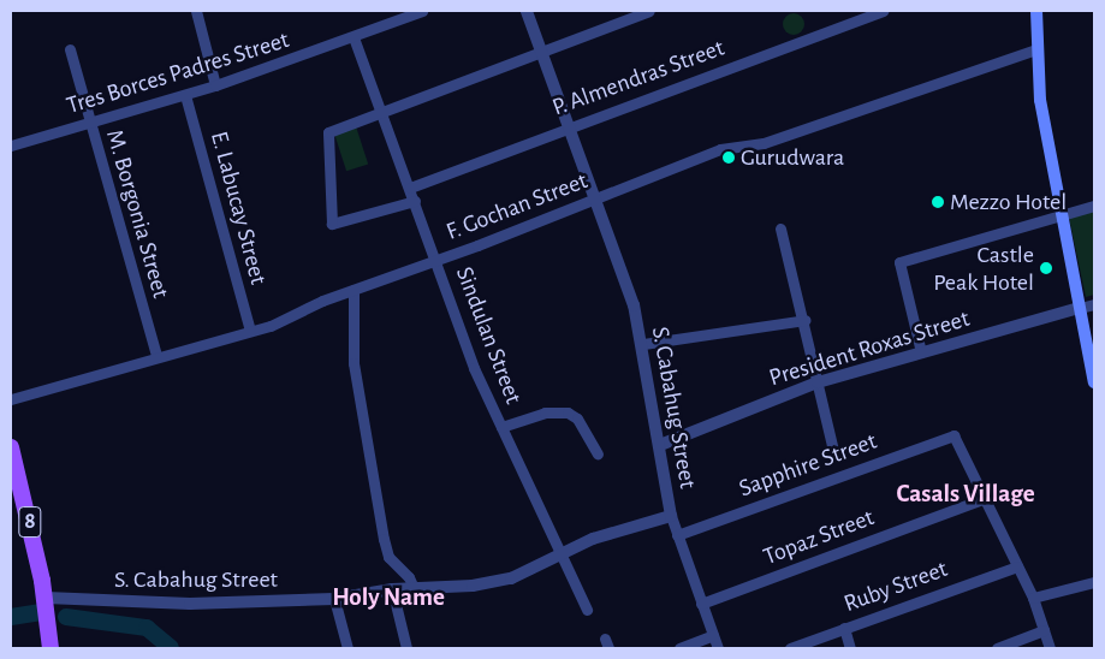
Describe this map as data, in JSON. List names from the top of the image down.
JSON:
{
  "streets": {
    "main road": ["8"],
    "street": [
      "Tres Borces Padres Street",
      "P. Almendras Street",
      "F. Gochan Street",
      "E. Labucay Street",
      "M. Borgonia Street",
      "Sindulan Street",
      "President Roxas Street",
      "S. Cabahug Street",
      "Sapphire Street",
      "Topaz Street",
      "Ruby Street"
    ]
  },
  "crossings": [
    ["Tres Borces Padres Street", "E. Labucay Street"],
    ["Tres Borces Padres Street", "M. Borgonia Street"],
    ["Tres Borces Padres Street", "Sindulan Street"],
    ["P. Almendras Street", "Sindulan Street"],
    ["P. Almendras Street", "S. Cabahug Street"],
    ["F. Gochan Street", "E. Labucay Street"],
    ["F. Gochan Street", "M. Borgonia Street"],
    ["F. Gochan Street", "Sindulan Street"],
    ["F. Gochan Street", "S. Cabahug Street"],
    ["Sindulan Street", "S. Cabahug Street"],
    ["President Roxas Street", "S. Cabahug Street"],
    ["S. Cabahug Street", "8"],
    ["Sapphire Street", "Topaz Street"]
  ],
  "districts": ["Casals Village", "Holy Name"],
  "places": ["Gurudwara", "Mezzo Hotel", "Castle Peak Hotel"]
}
